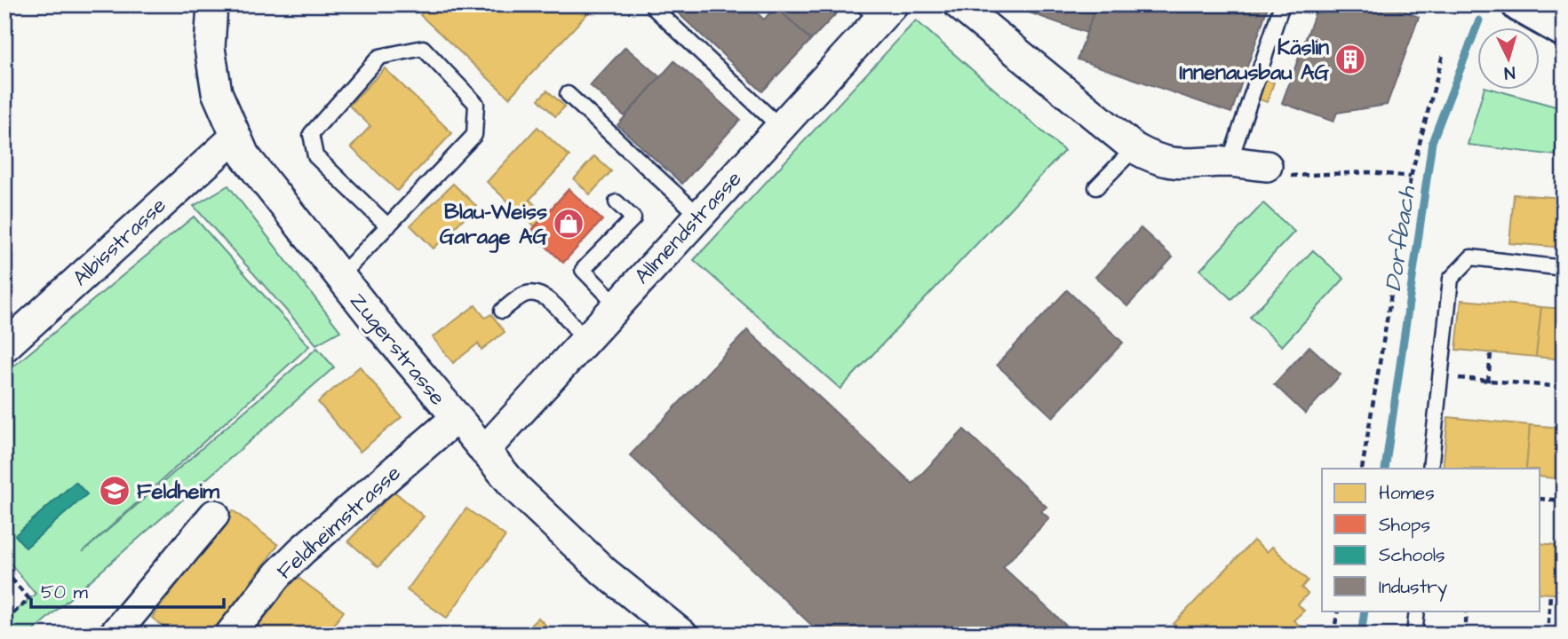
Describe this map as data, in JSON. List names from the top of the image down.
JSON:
{
  "streets": {
    "street": [
      "Allmendstrasse",
      "Albisstrasse",
      "Zugerstrasse",
      "Feldheimstrasse"
    ]
  },
  "crossings": [
    ["Allmendstrasse", "Zugerstrasse"],
    ["Albisstrasse", "Zugerstrasse"],
    ["Zugerstrasse", "Feldheimstrasse"]
  ],
  "water": ["Dorfbach"],
  "places": {
    "building": ["Käslin Innenausbau AG"],
    "shop": ["Blau-Weiss Garage AG"],
    "school or university": ["Feldheim"]
  },
  "legend": [
    "Homes",
    "Shops",
    "Schools",
    "Industry"
  ],
  "scale_bar": "50 m",
  "north": "bottom"
}
